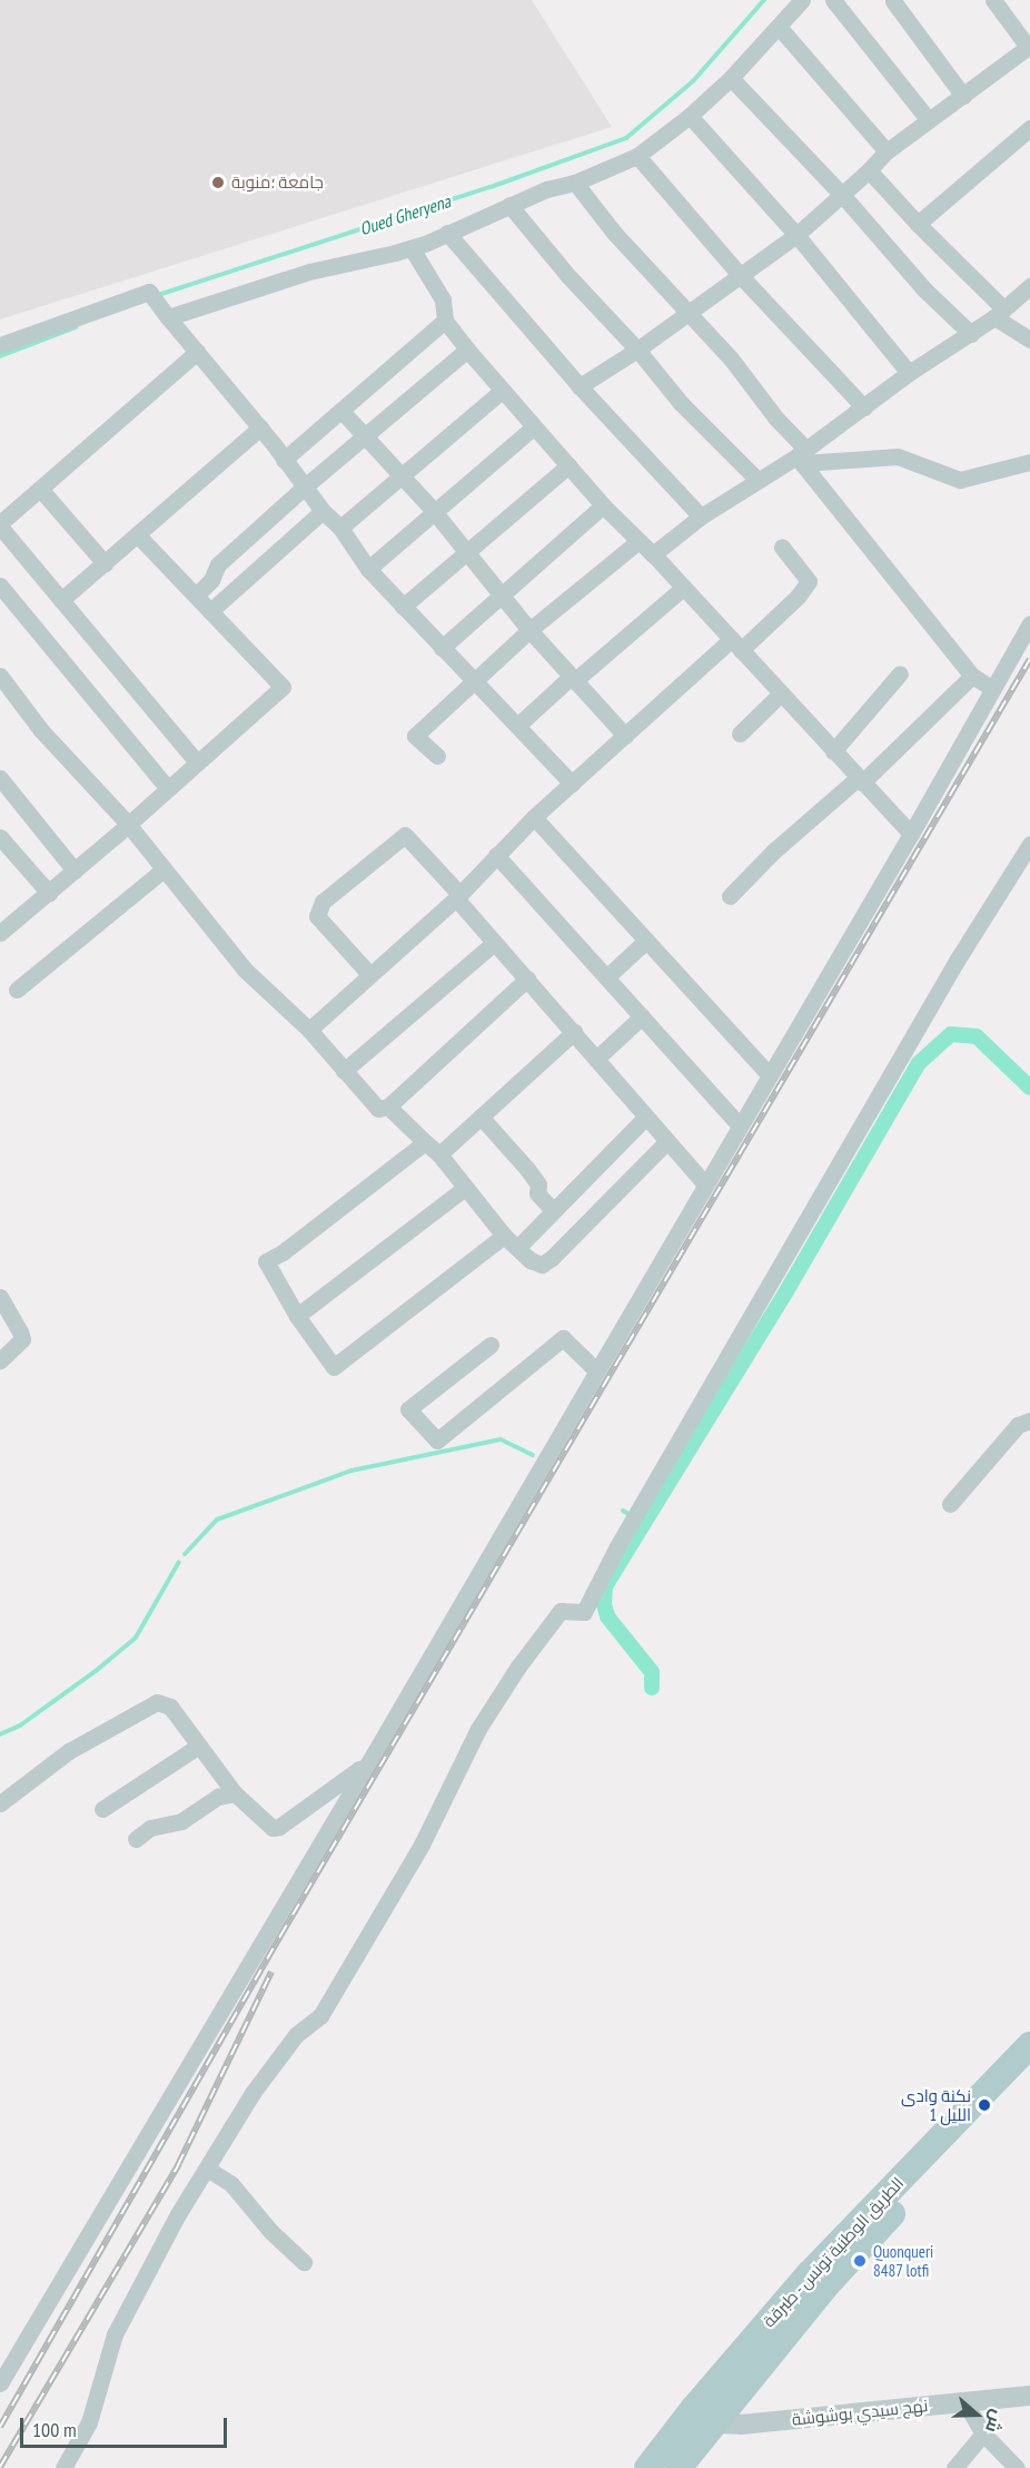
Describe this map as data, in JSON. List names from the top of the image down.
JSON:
{
  "streets": {
    "main road": ["الطريق الوطنية تونس - طبرقة"],
    "street": ["نهج سيدي بوشوشة"]
  },
  "crossings": [
    ["الطريق الوطنية تونس - طبرقة", "نهج سيدي بوشوشة"]
  ],
  "water": ["Oued Gheryena"],
  "places": ["جامعة ؛منوبة", "نكنة وادى الليل 1", "Quonqueri 8487 lotfi"],
  "scale_bar": "100 m",
  "north": "right"
}
